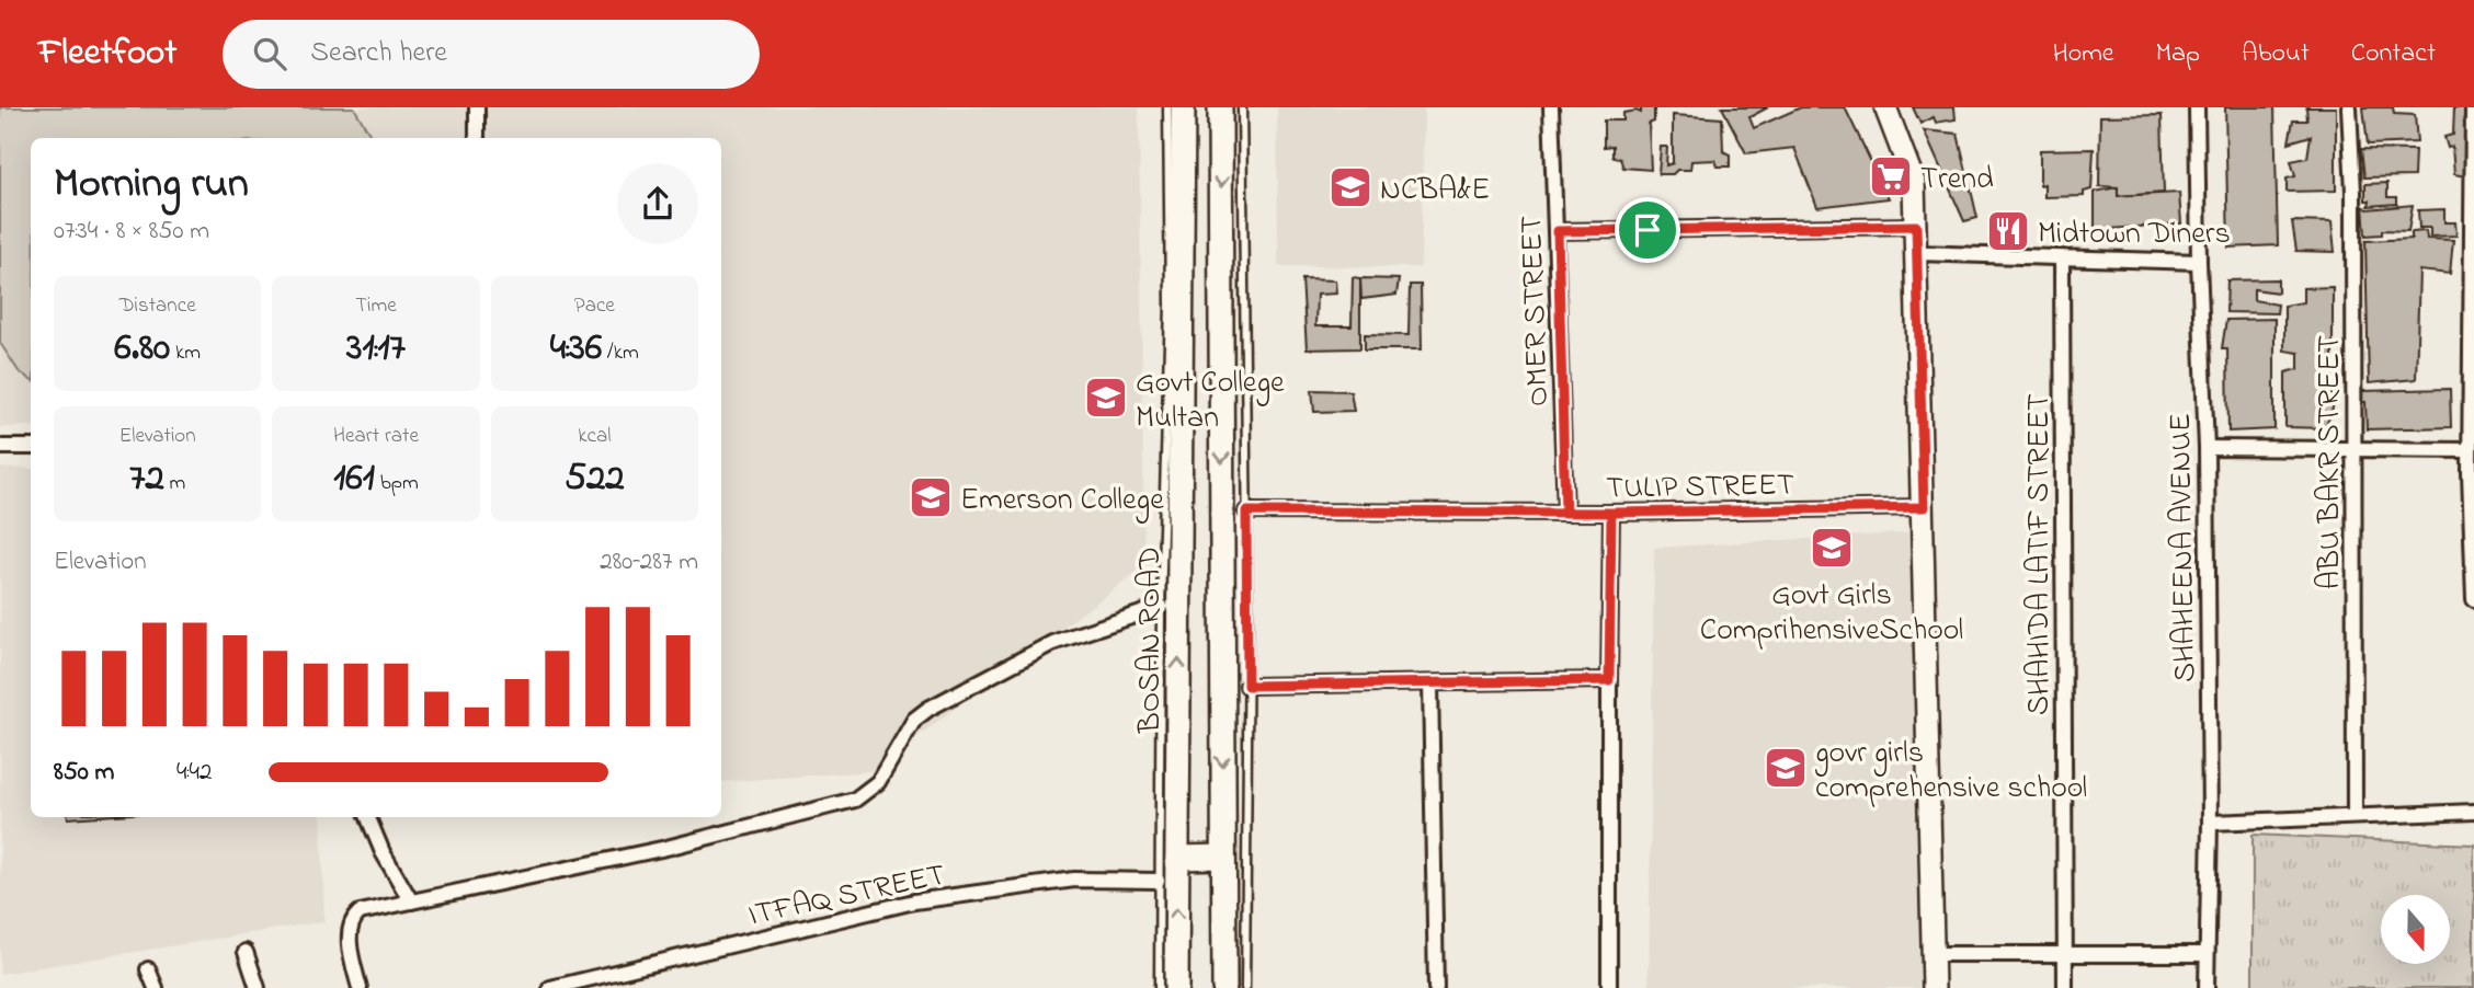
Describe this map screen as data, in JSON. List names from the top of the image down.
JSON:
{
  "streets": {
    "main road": ["BOSAN ROAD"],
    "street": [
      "OMER STREET",
      "ABU BAKR STREET",
      "TULIP STREET",
      "SHAHEENA AVENUE",
      "SHAHIDA LATIF STREET",
      "ITFAQ STREET"
    ]
  },
  "crossings": [
    ["OMER STREET", "TULIP STREET"]
  ],
  "places": {
    "supermarket": ["Trend"],
    "school or university": [
      "NCBA&E",
      "Govt College Multan",
      "Emerson College",
      "Govt Girls ComprihensiveSchool",
      "govr girls comprehensive school"
    ],
    "restaurant": ["Midtown Diners"]
  },
  "north": "bottom",
  "page": {
    "header": "Fleetfoot",
    "search": "Search here",
    "nav": [
      "Home",
      "Map",
      "About",
      "Contact"
    ],
    "heading": ["Morning run", "07:34 · 8 × 850 m"],
    "stats": [
      ["Distance", "6.80 km"],
      ["Time", "31:17"],
      ["Pace", "4:36 /km"],
      ["Elevation", "72 m"],
      ["Heart rate", "161 bpm"],
      ["kcal", "522"]
    ],
    "chart": ["Elevation", "280–287 m"],
    "list": [
      {
        "name": "850 m",
        "note": "4:42"
      }
    ]
  }
}
